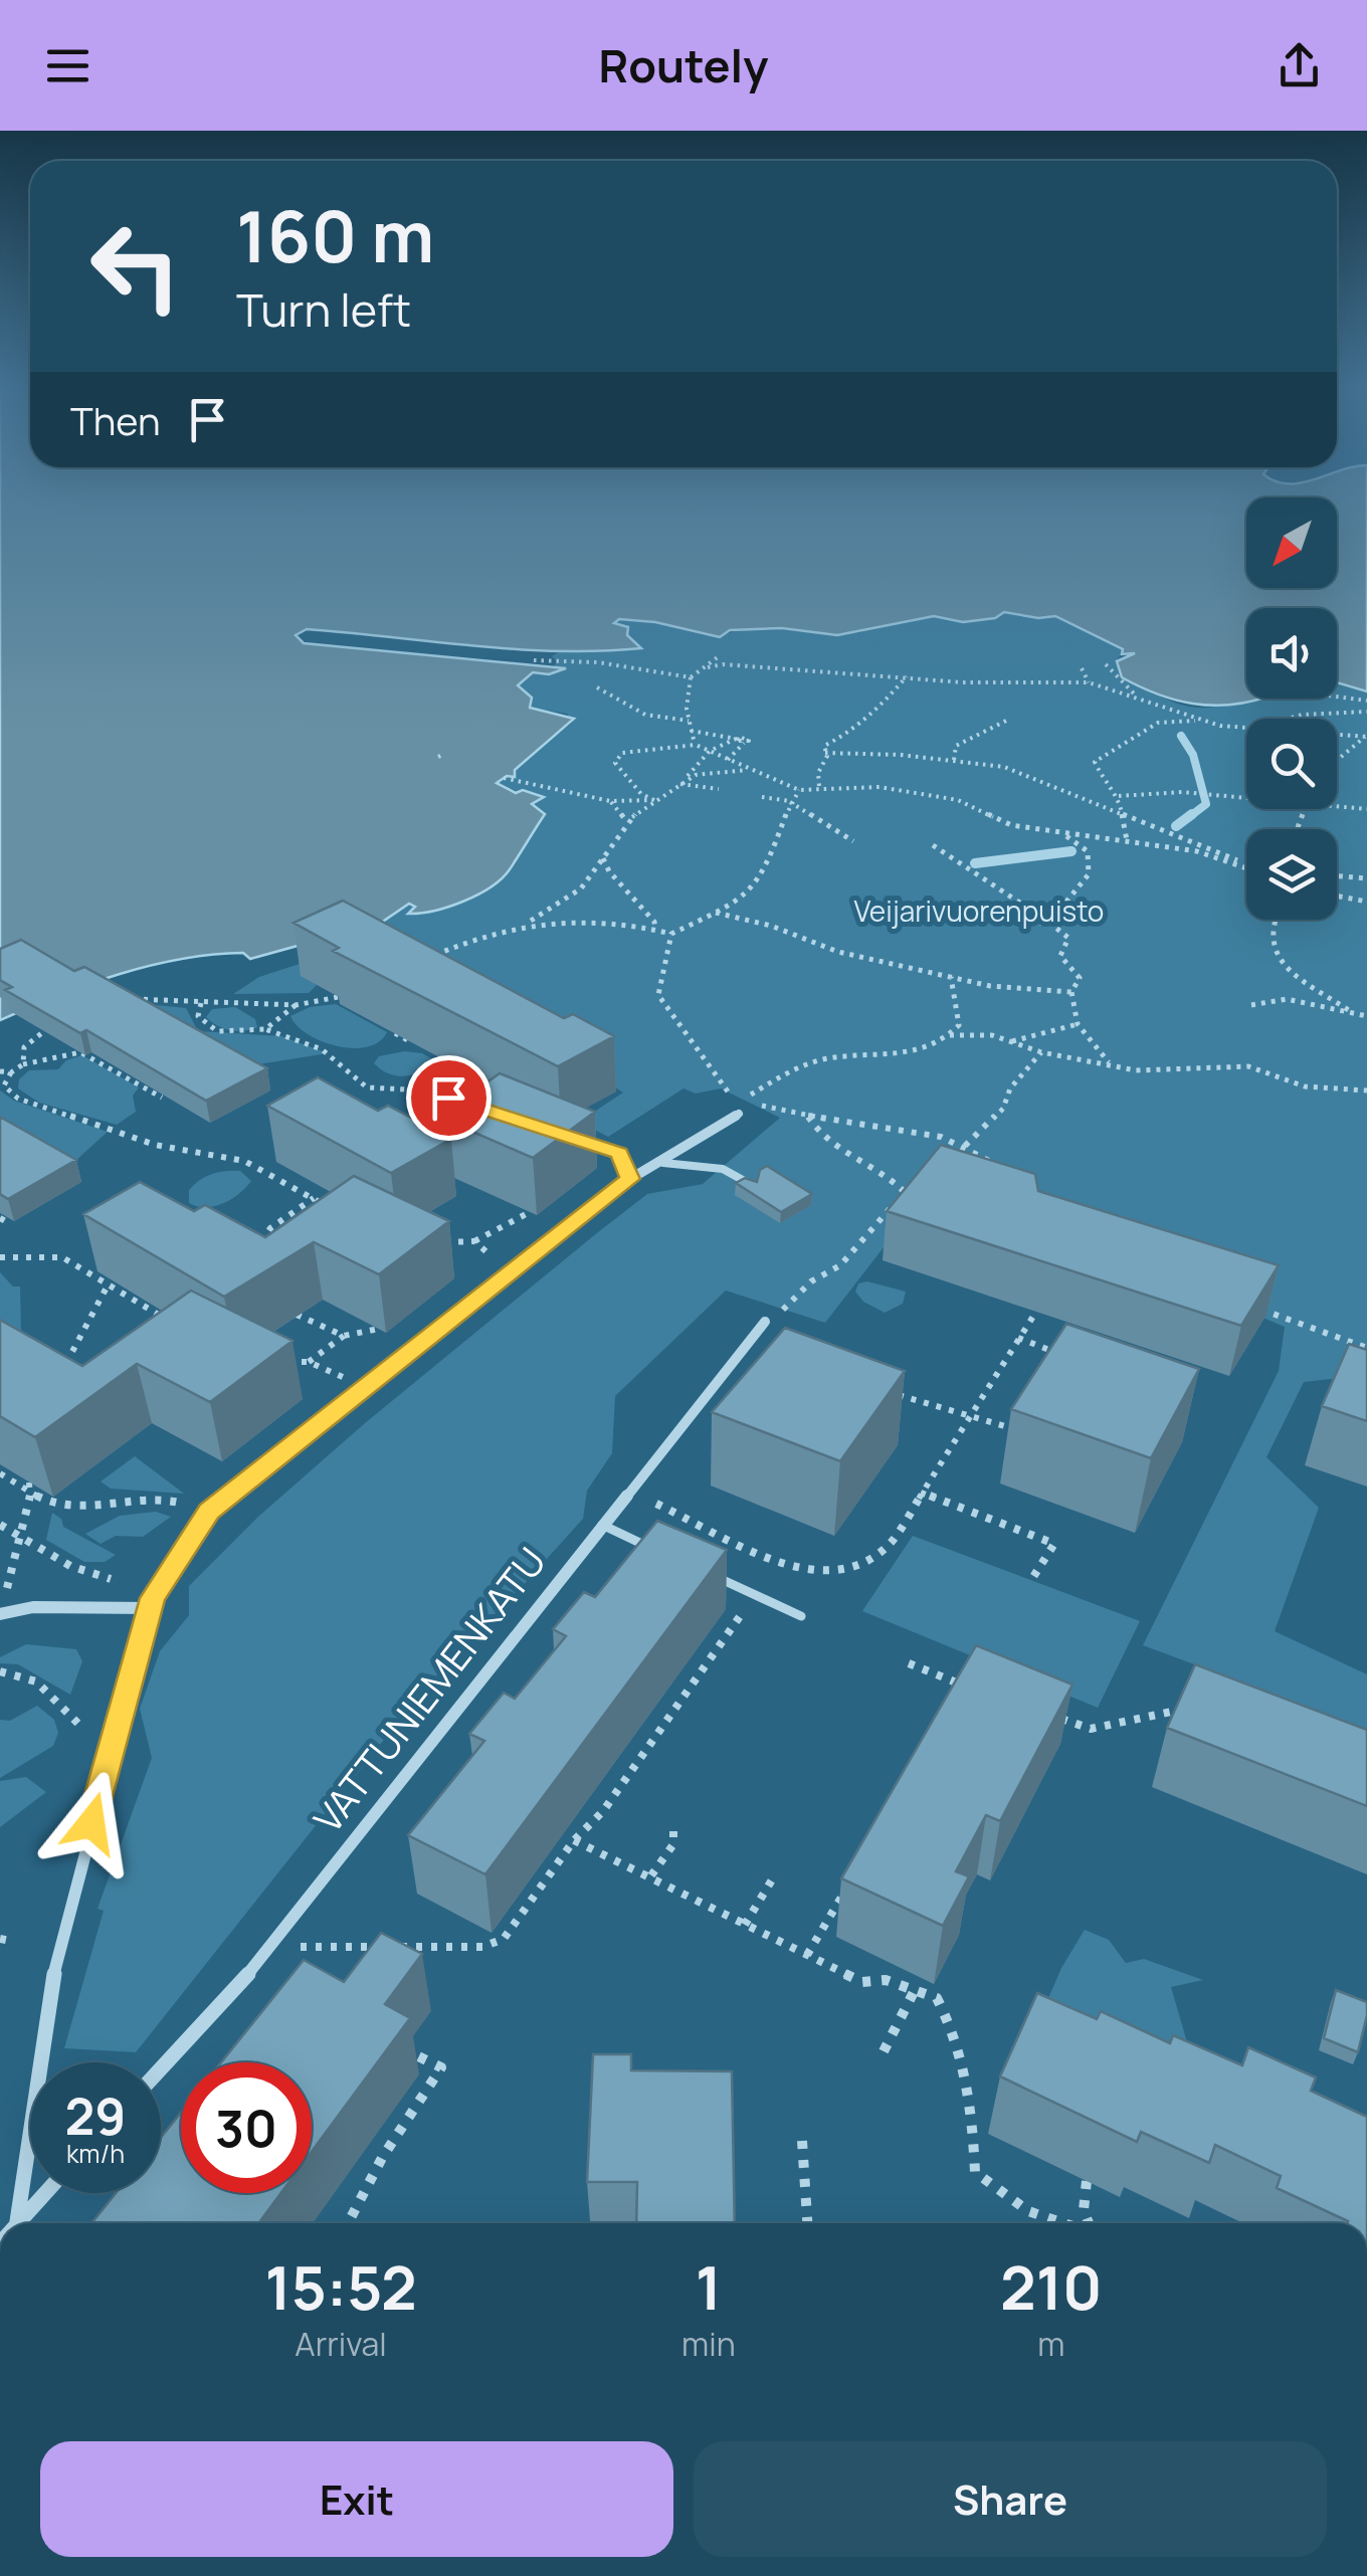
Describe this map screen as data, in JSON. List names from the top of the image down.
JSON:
{
  "streets": {
    "street": ["VATTUNIEMENKATU"]
  },
  "parks": ["Veijarivuorenpuisto"],
  "north": "bottom left",
  "page": {
    "header": "Routely",
    "turn": ["160 m", "Turn left"],
    "then": "Then",
    "speed": "29 km/h",
    "limit": "30",
    "eta": [
      "15:52",
      "Arrival",
      "1",
      "min",
      "210",
      "m"
    ],
    "buttons": ["Exit", "Share"]
  }
}
